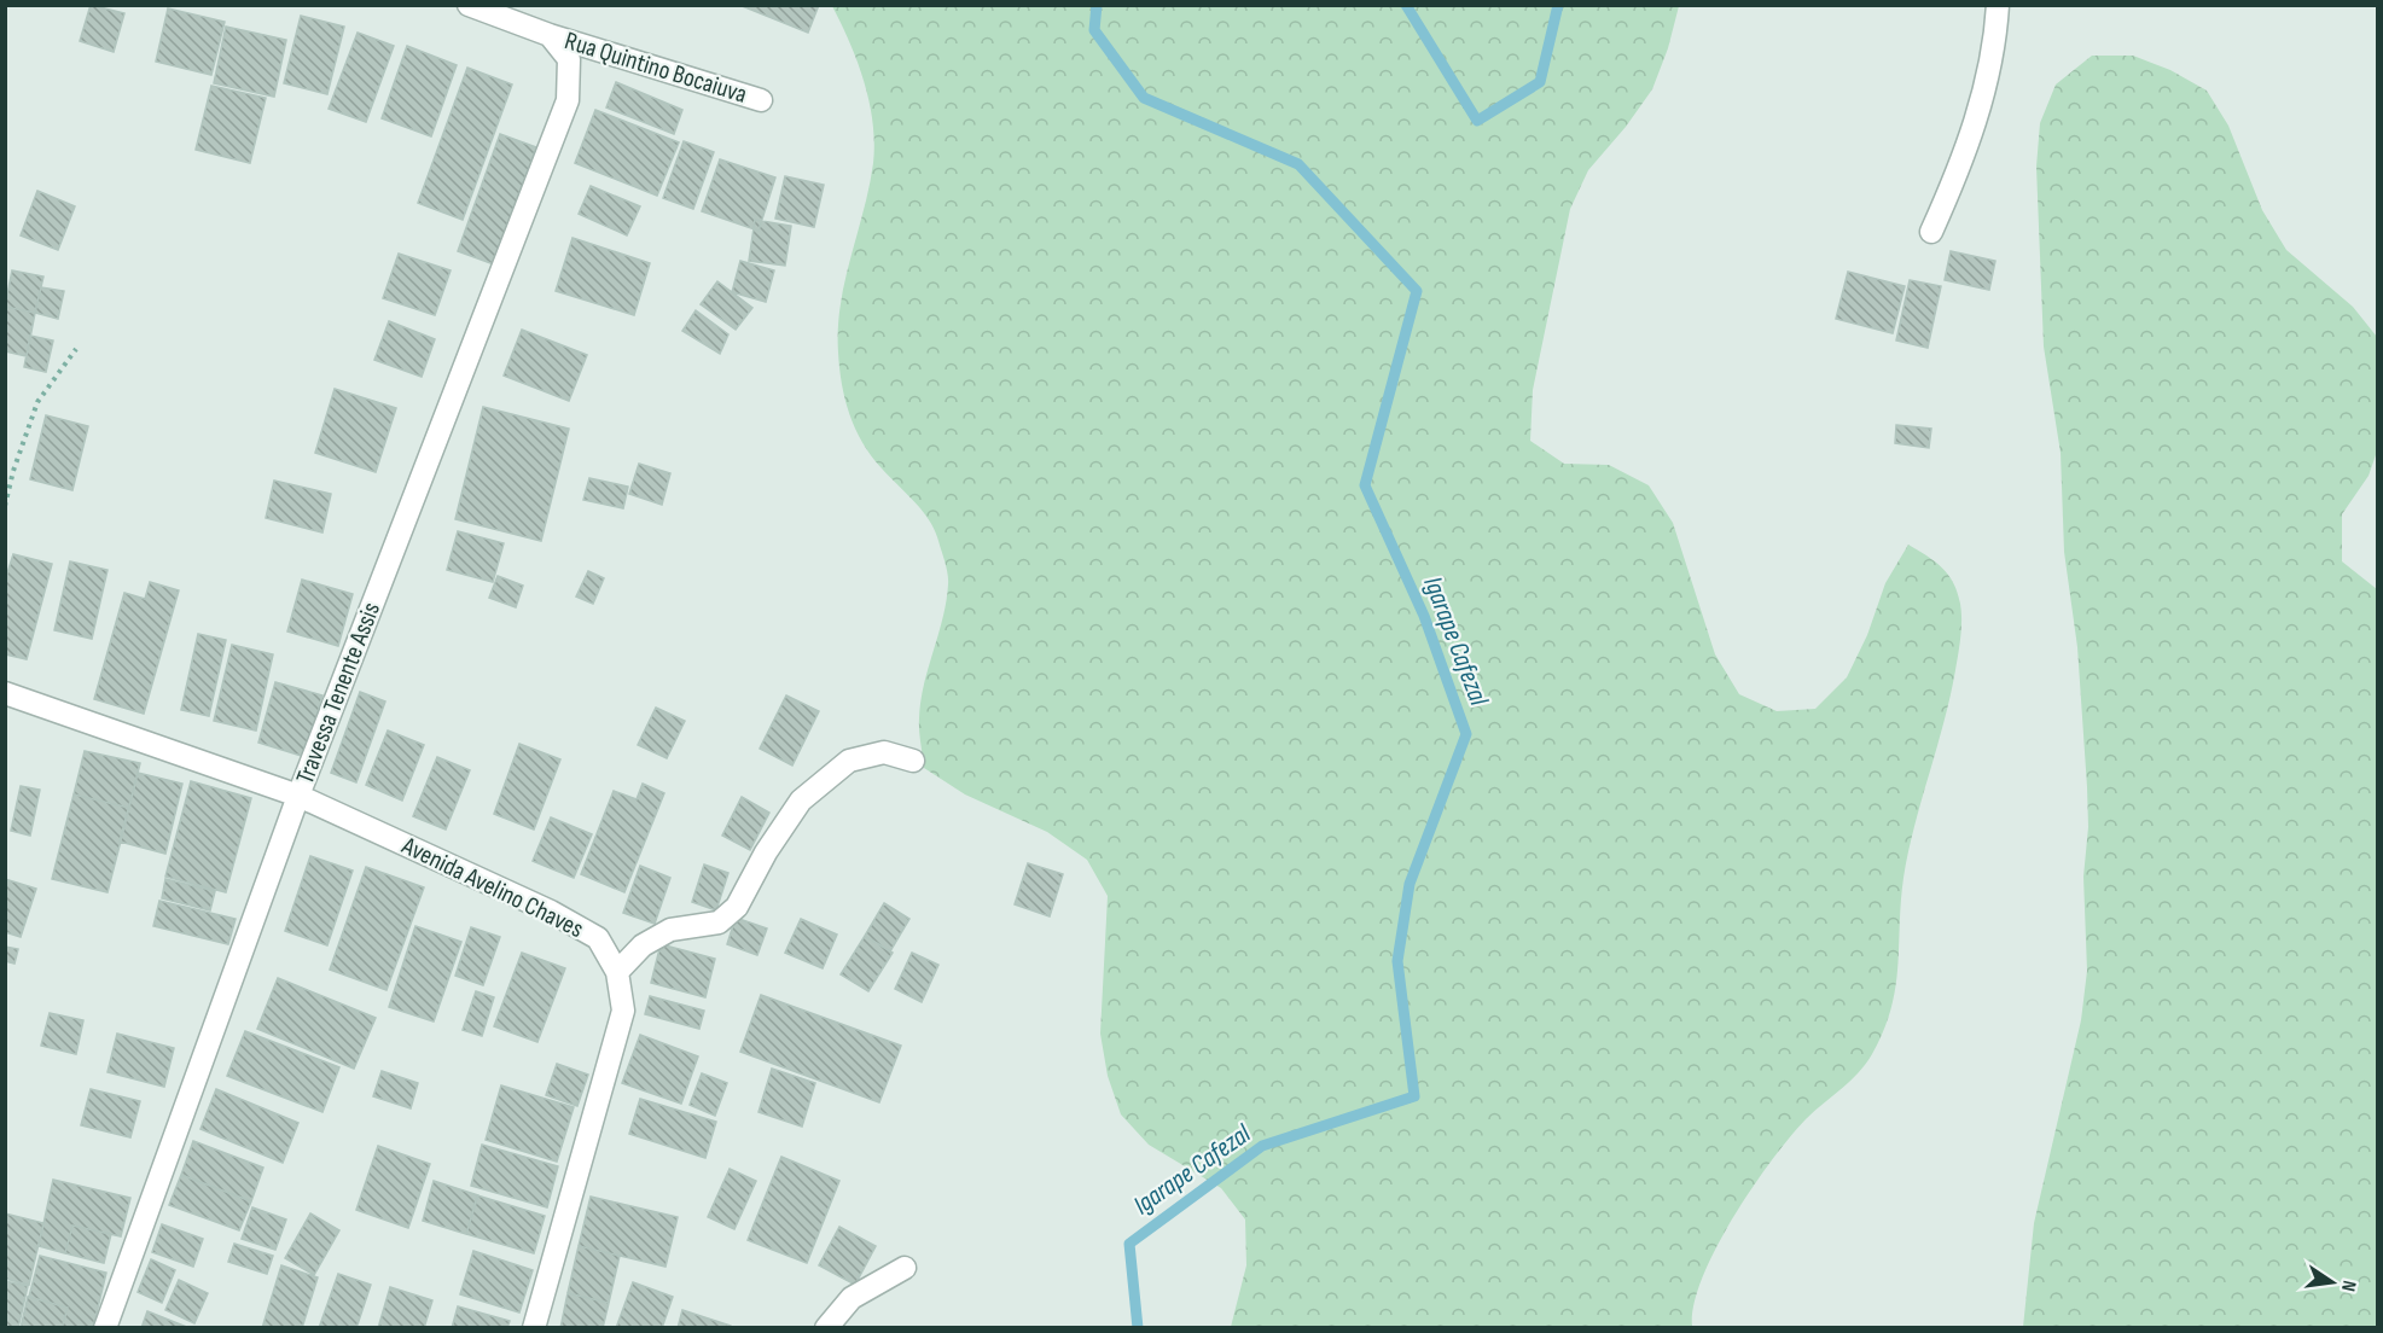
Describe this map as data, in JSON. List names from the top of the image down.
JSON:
{
  "streets": {
    "street": ["Rua Quintino Bocaiuva", "Travessa Tenente Assis", "Avenida Avelino Chaves"]
  },
  "crossings": [
    ["Rua Quintino Bocaiuva", "Travessa Tenente Assis"],
    ["Travessa Tenente Assis", "Avenida Avelino Chaves"]
  ],
  "water": ["Igarape Cafezal"],
  "north": "right"
}
